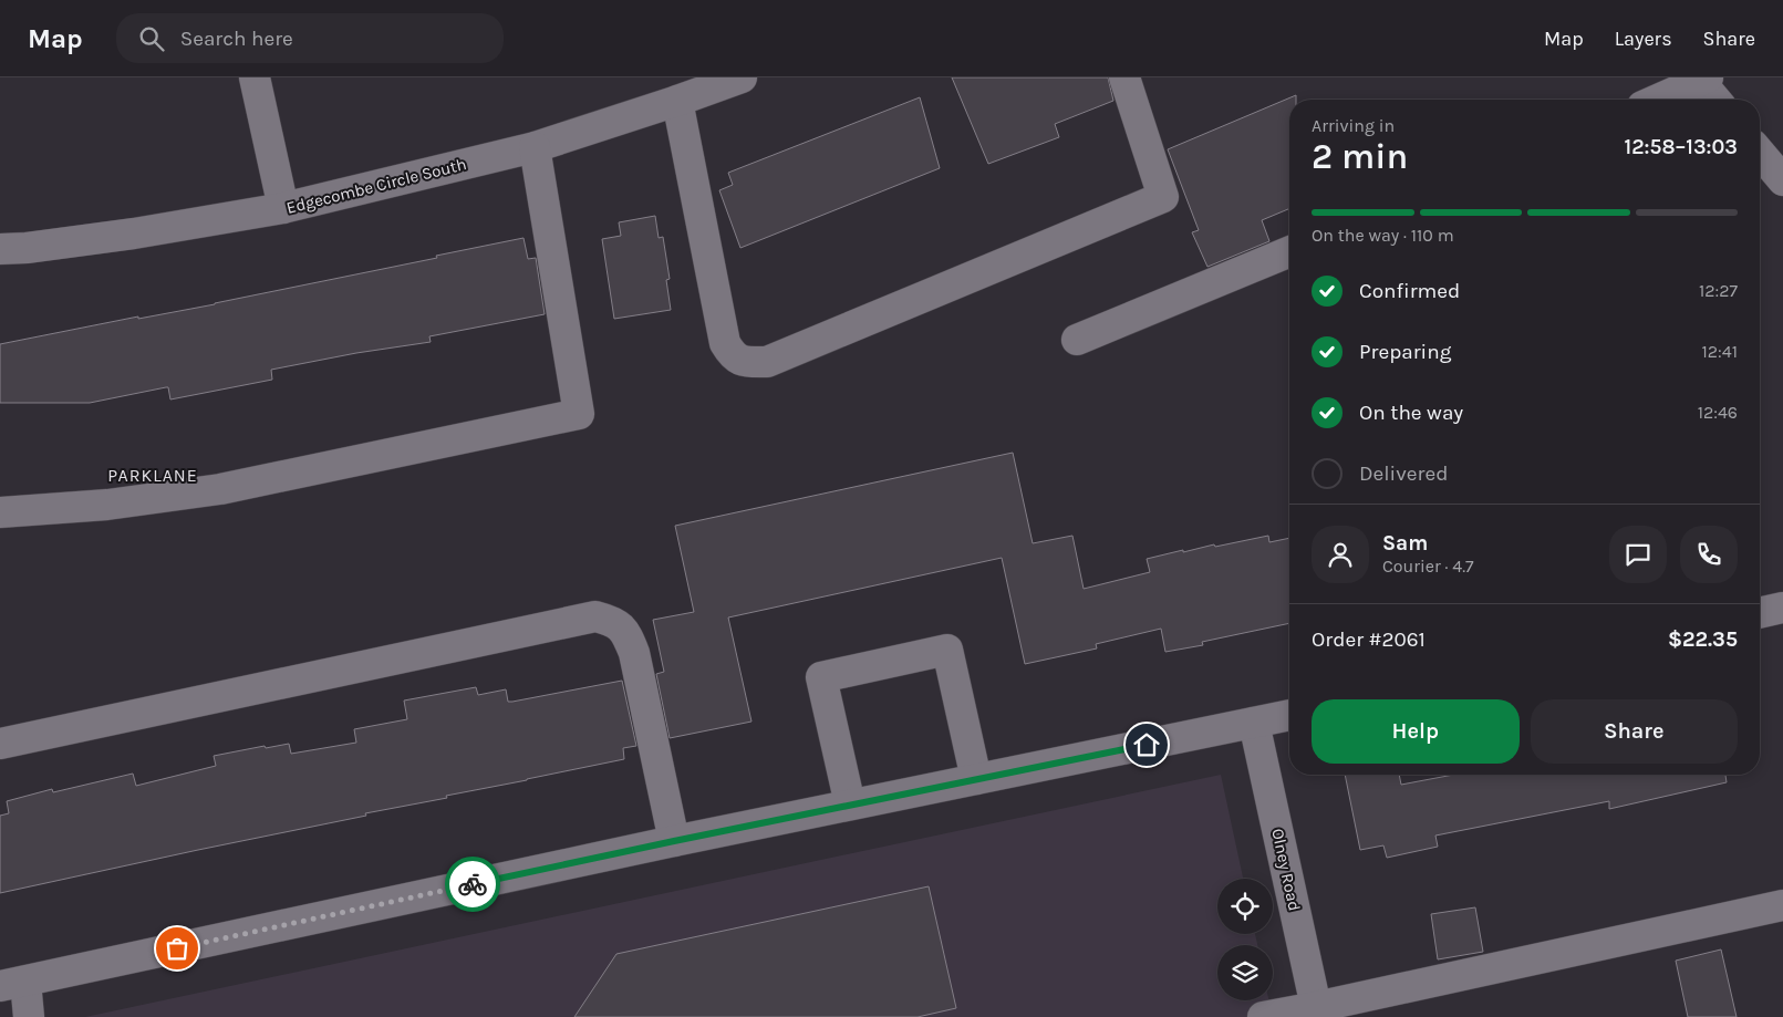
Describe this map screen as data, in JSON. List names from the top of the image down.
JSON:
{
  "streets": {
    "street": ["Edgecombe Circle South", "Olney Road"]
  },
  "districts": ["PARKLANE"],
  "page": {
    "header": "Map",
    "search": "Search here",
    "nav": ["Map", "Layers", "Share"],
    "heading": ["2 min", "Arriving in", "12:58–13:03"],
    "panel": [
      "Sam",
      "Courier · 4.7",
      "Order #2061",
      "$22.35"
    ],
    "bar": "On the way · 110 m",
    "list": [
      ["Confirmed", "12:27"],
      ["Preparing", "12:41"],
      ["On the way", "12:46"],
      "Delivered"
    ],
    "buttons": ["Help", "Share"]
  }
}
